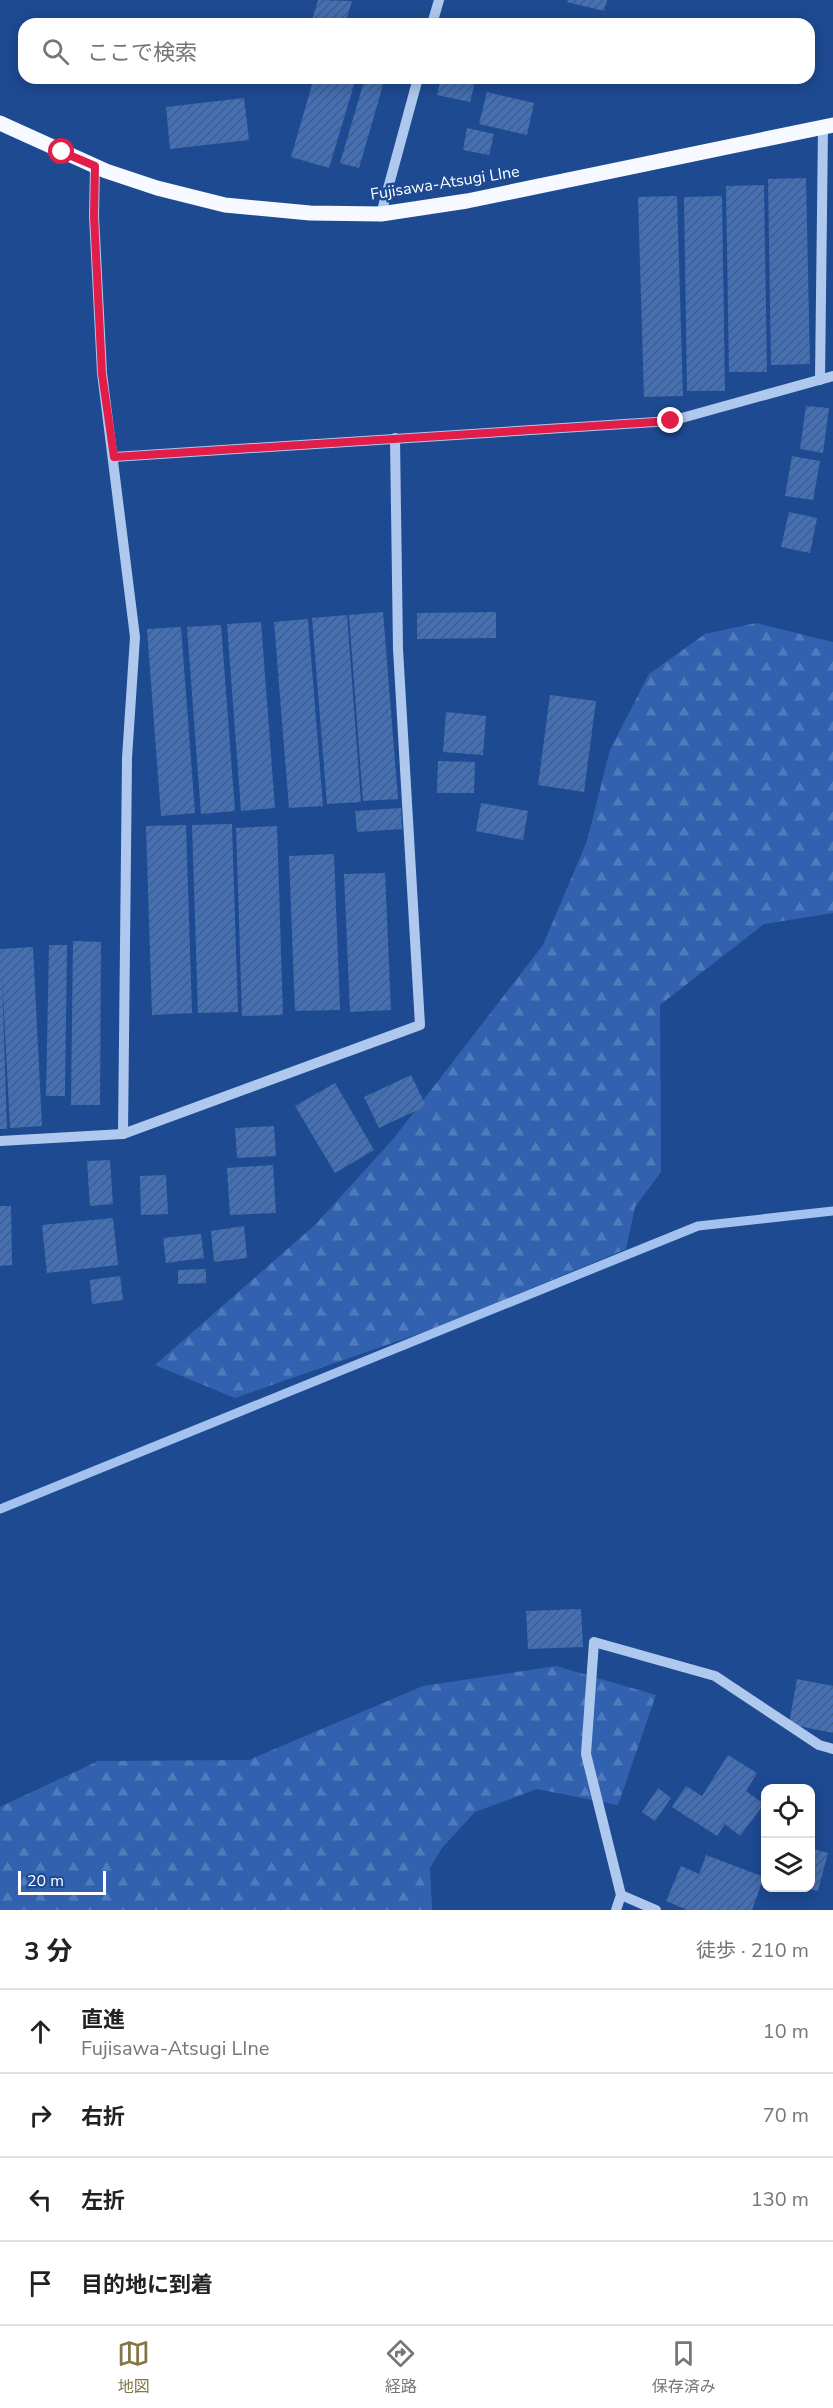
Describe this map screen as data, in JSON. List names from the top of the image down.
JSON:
{
  "streets": {
    "main road": ["Fujisawa-Atsugi LIne"]
  },
  "scale_bar": "20 m",
  "page": {
    "search": "ここで検索",
    "scale": "20 m",
    "heading": ["3 分", "徒歩 · 210 m"],
    "list": [
      ["直進", "Fujisawa-Atsugi LIne", "10 m"],
      ["右折", "70 m"],
      ["左折", "130 m"],
      "目的地に到着"
    ],
    "nav": ["地図", "経路", "保存済み"]
  }
}
